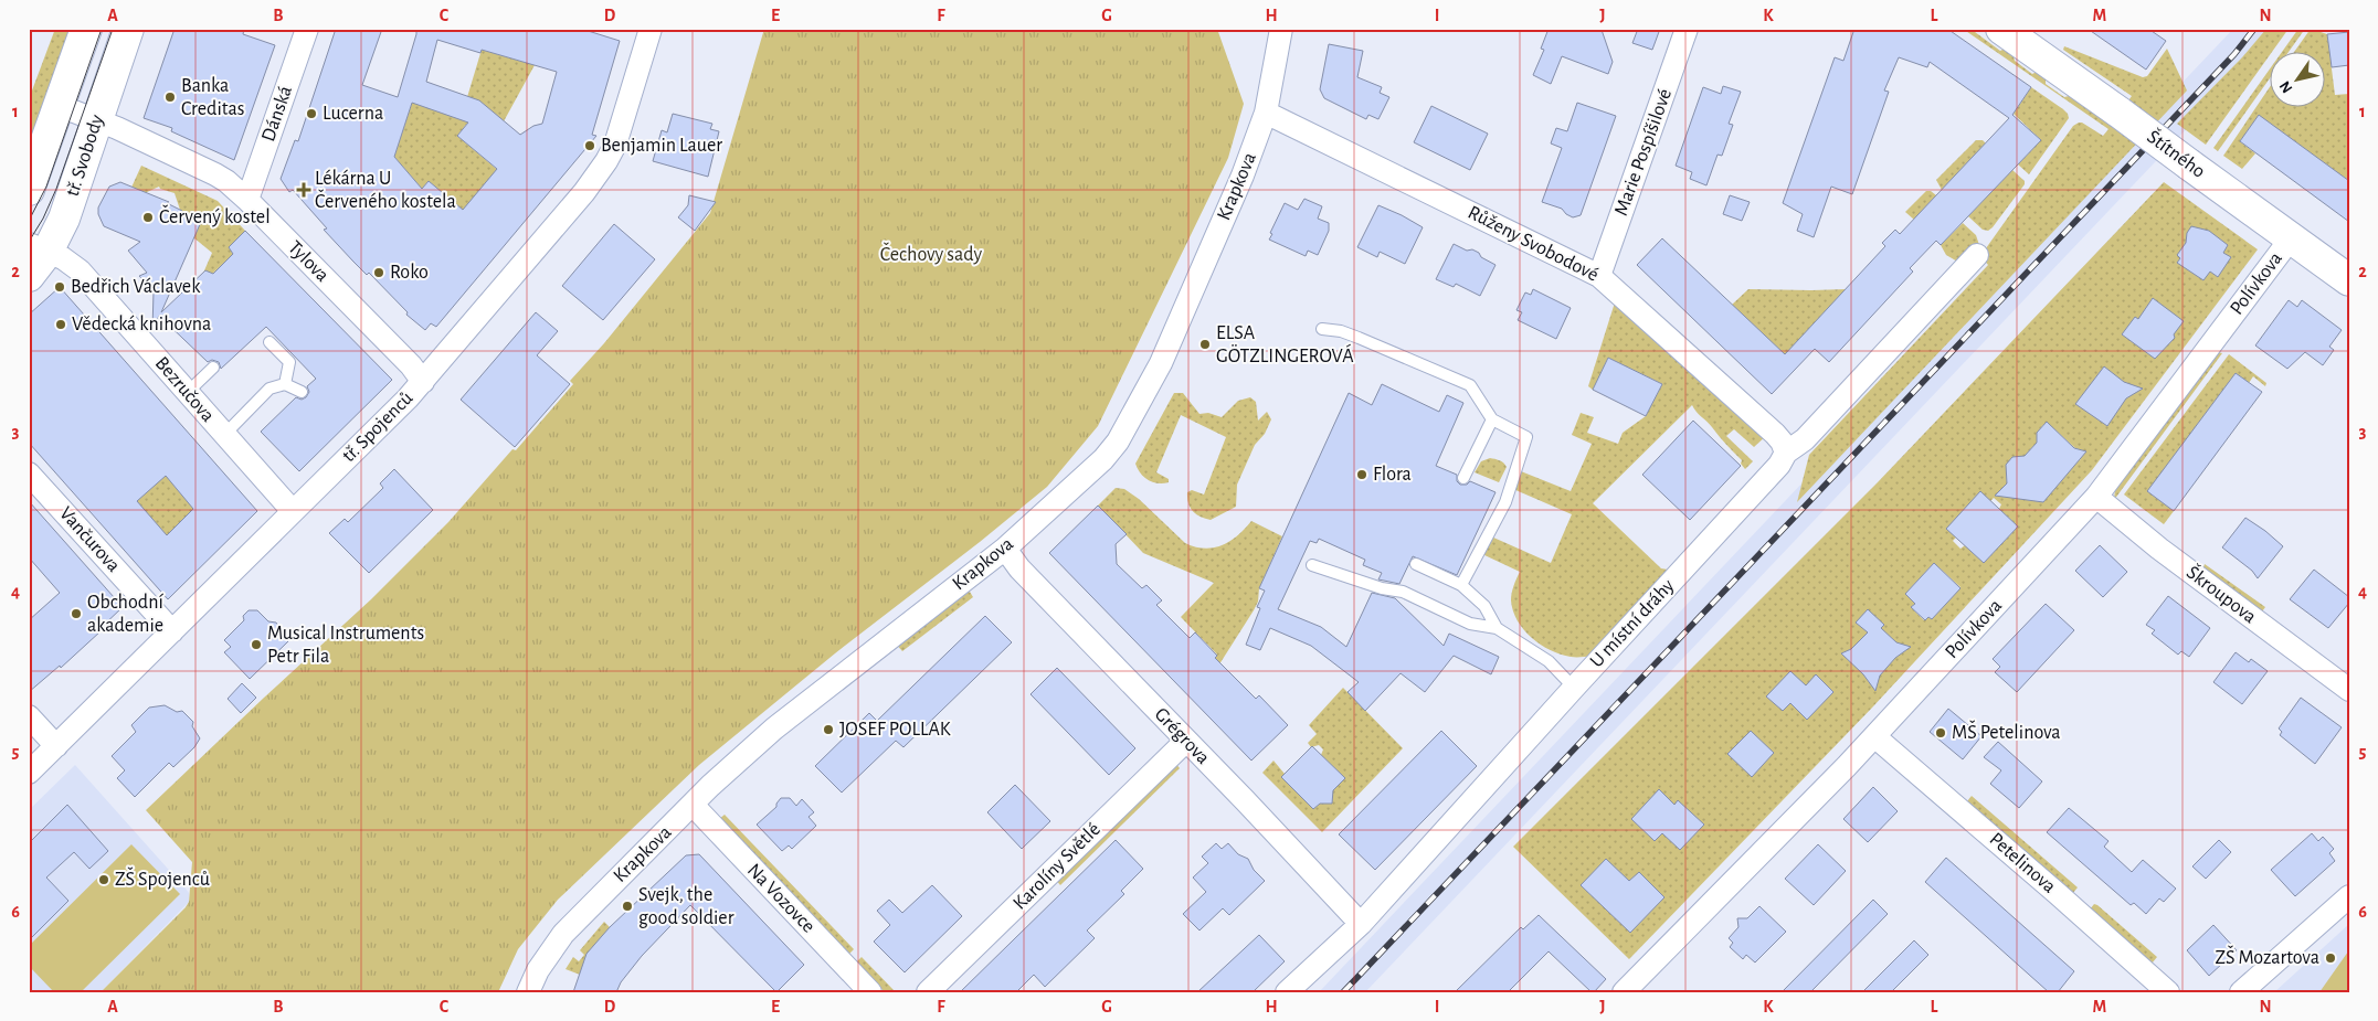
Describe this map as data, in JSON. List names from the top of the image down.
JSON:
{
  "streets": {
    "street": [
      "Dánská",
      "Marie Pospíšilové",
      "Štítného",
      "tř. Svobody",
      "Krapkova",
      "Růženy Svobodové",
      "Tylova",
      "Polívkova",
      "Bezručova",
      "tř. Spojenců",
      "Vančurova",
      "Škroupova",
      "U místní dráhy",
      "Grégrova",
      "Petelinova",
      "Karolíny Světlé",
      "Na Vozovce"
    ]
  },
  "crossings": [
    ["Dánská", "Tylova"],
    ["Marie Pospíšilové", "Růženy Svobodové"],
    ["Štítného", "Polívkova"],
    ["tř. Svobody", "Tylova"],
    ["tř. Svobody", "Bezručova"],
    ["Krapkova", "Růženy Svobodové"],
    ["Krapkova", "Grégrova"],
    ["Krapkova", "Na Vozovce"],
    ["Růženy Svobodové", "U místní dráhy"],
    ["Tylova", "tř. Spojenců"],
    ["Polívkova", "Škroupova"],
    ["Polívkova", "Petelinova"],
    ["Bezručova", "tř. Spojenců"],
    ["tř. Spojenců", "Vančurova"],
    ["U místní dráhy", "Grégrova"],
    ["Grégrova", "Karolíny Světlé"]
  ],
  "parks": ["Čechovy sady"],
  "places": {
    "other": [
      "Banka Creditas",
      "Lucerna",
      "Benjamin Lauer",
      "Červený kostel",
      "Roko",
      "Bedřich Václavek",
      "Vědecká knihovna",
      "ELSA GÖTZLINGEROVÁ",
      "Flora",
      "Obchodní akademie",
      "Musical Instruments Petr Fila",
      "JOSEF POLLAK",
      "MŠ Petelinova",
      "ZŠ Spojenců",
      "Svejk, the good soldier",
      "ZŠ Mozartova"
    ],
    "health": ["Lékárna U Červeného kostela"]
  },
  "north": "bottom left",
  "grid": {
    "columns": [
      "A",
      "B",
      "C",
      "D",
      "E",
      "F",
      "G",
      "H",
      "I",
      "J",
      "K",
      "L",
      "M",
      "N"
    ],
    "rows": [
      "1",
      "2",
      "3",
      "4",
      "5",
      "6"
    ]
  }
}
